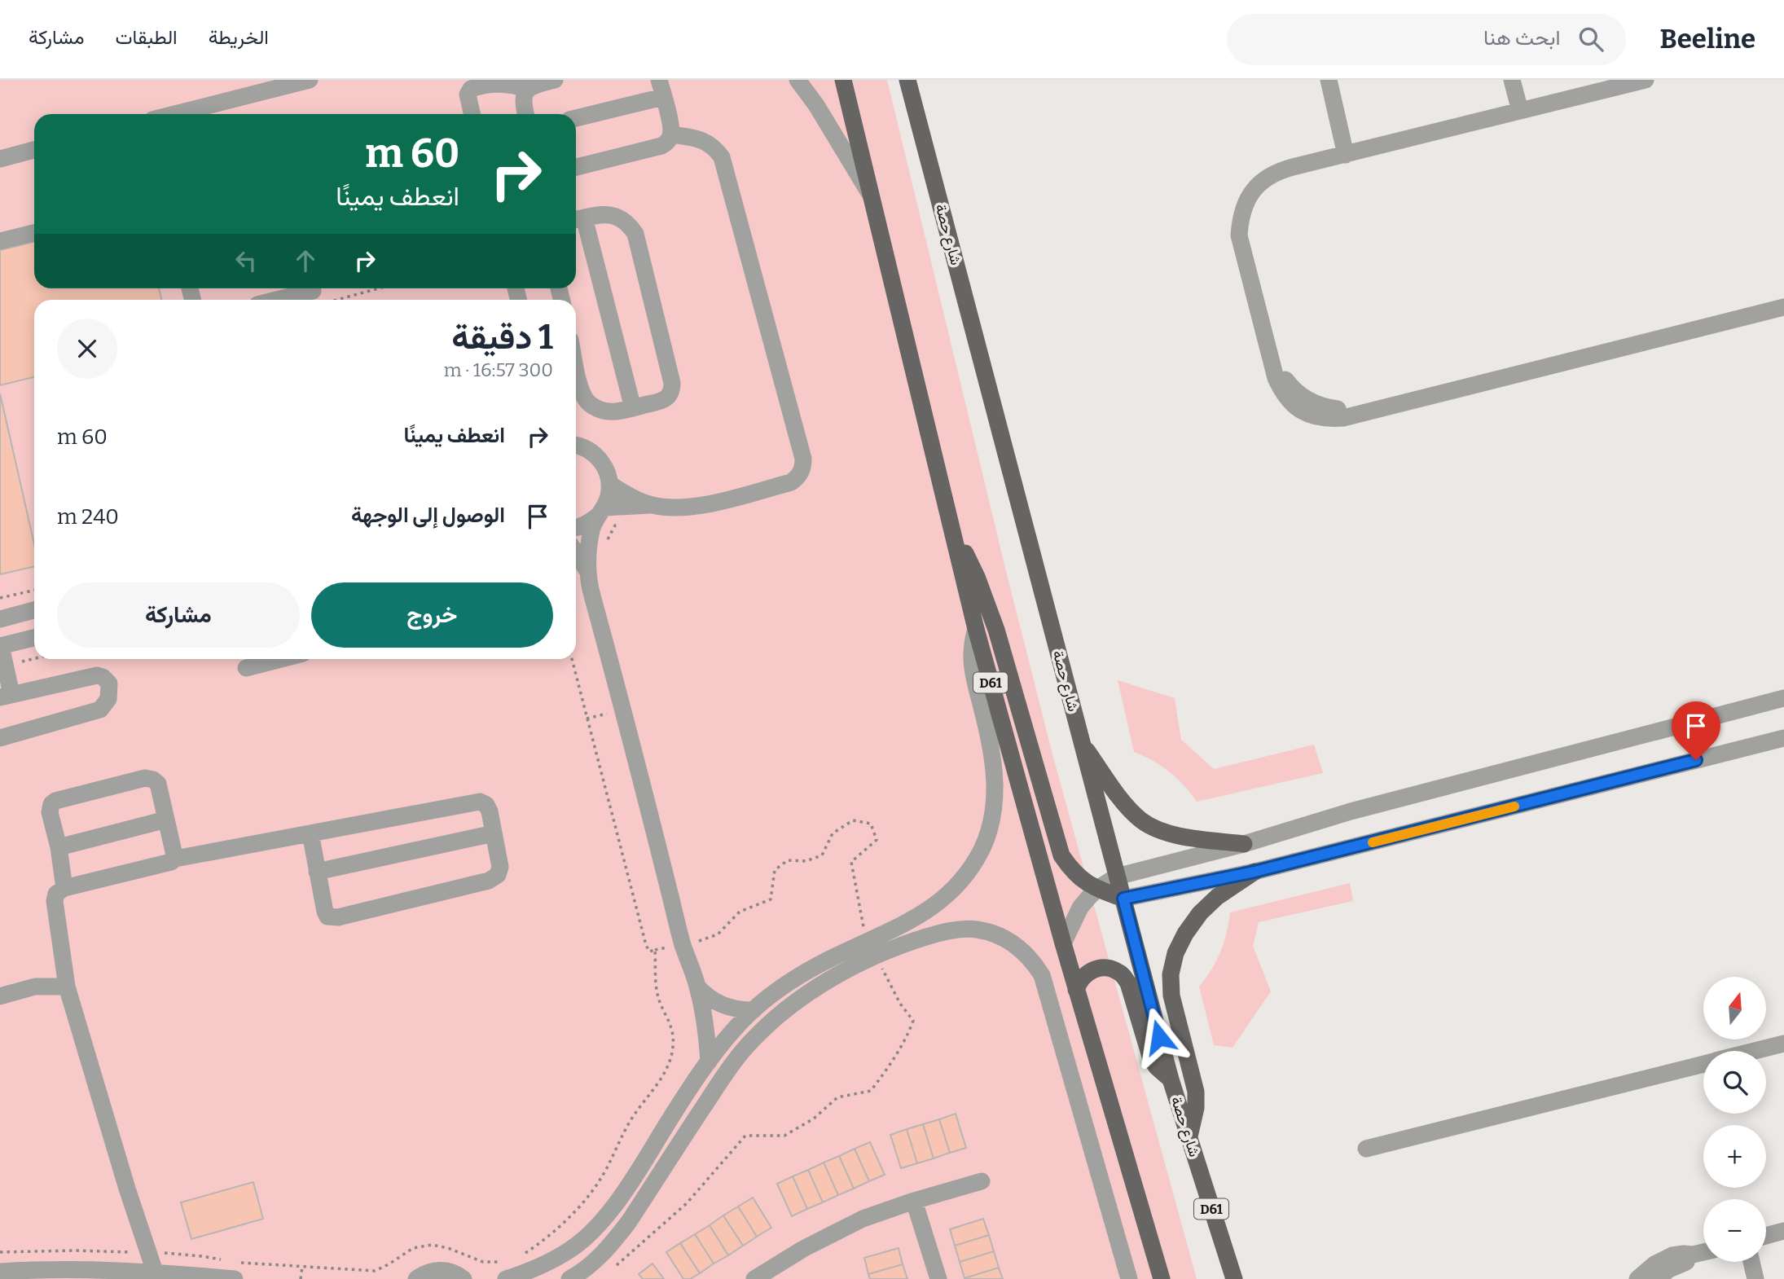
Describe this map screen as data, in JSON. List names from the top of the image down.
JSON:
{
  "streets": {
    "main road": ["شارع حصة", "D61"]
  },
  "north": "top",
  "page": {
    "header": "Beeline",
    "search": "ابحث هنا",
    "nav": ["الخريطة", "الطبقات", "مشاركة"],
    "turn": ["60 m", "انعطف يمينًا"],
    "heading": ["1 دقيقة", "300 m · 16:57"],
    "list": [
      {
        "name": "انعطف يمينًا",
        "value": "60 m"
      },
      {
        "name": "الوصول إلى الوجهة",
        "value": "240 m"
      }
    ],
    "buttons": ["خروج", "مشاركة"],
    "map_buttons": ["+", "−"]
  }
}
